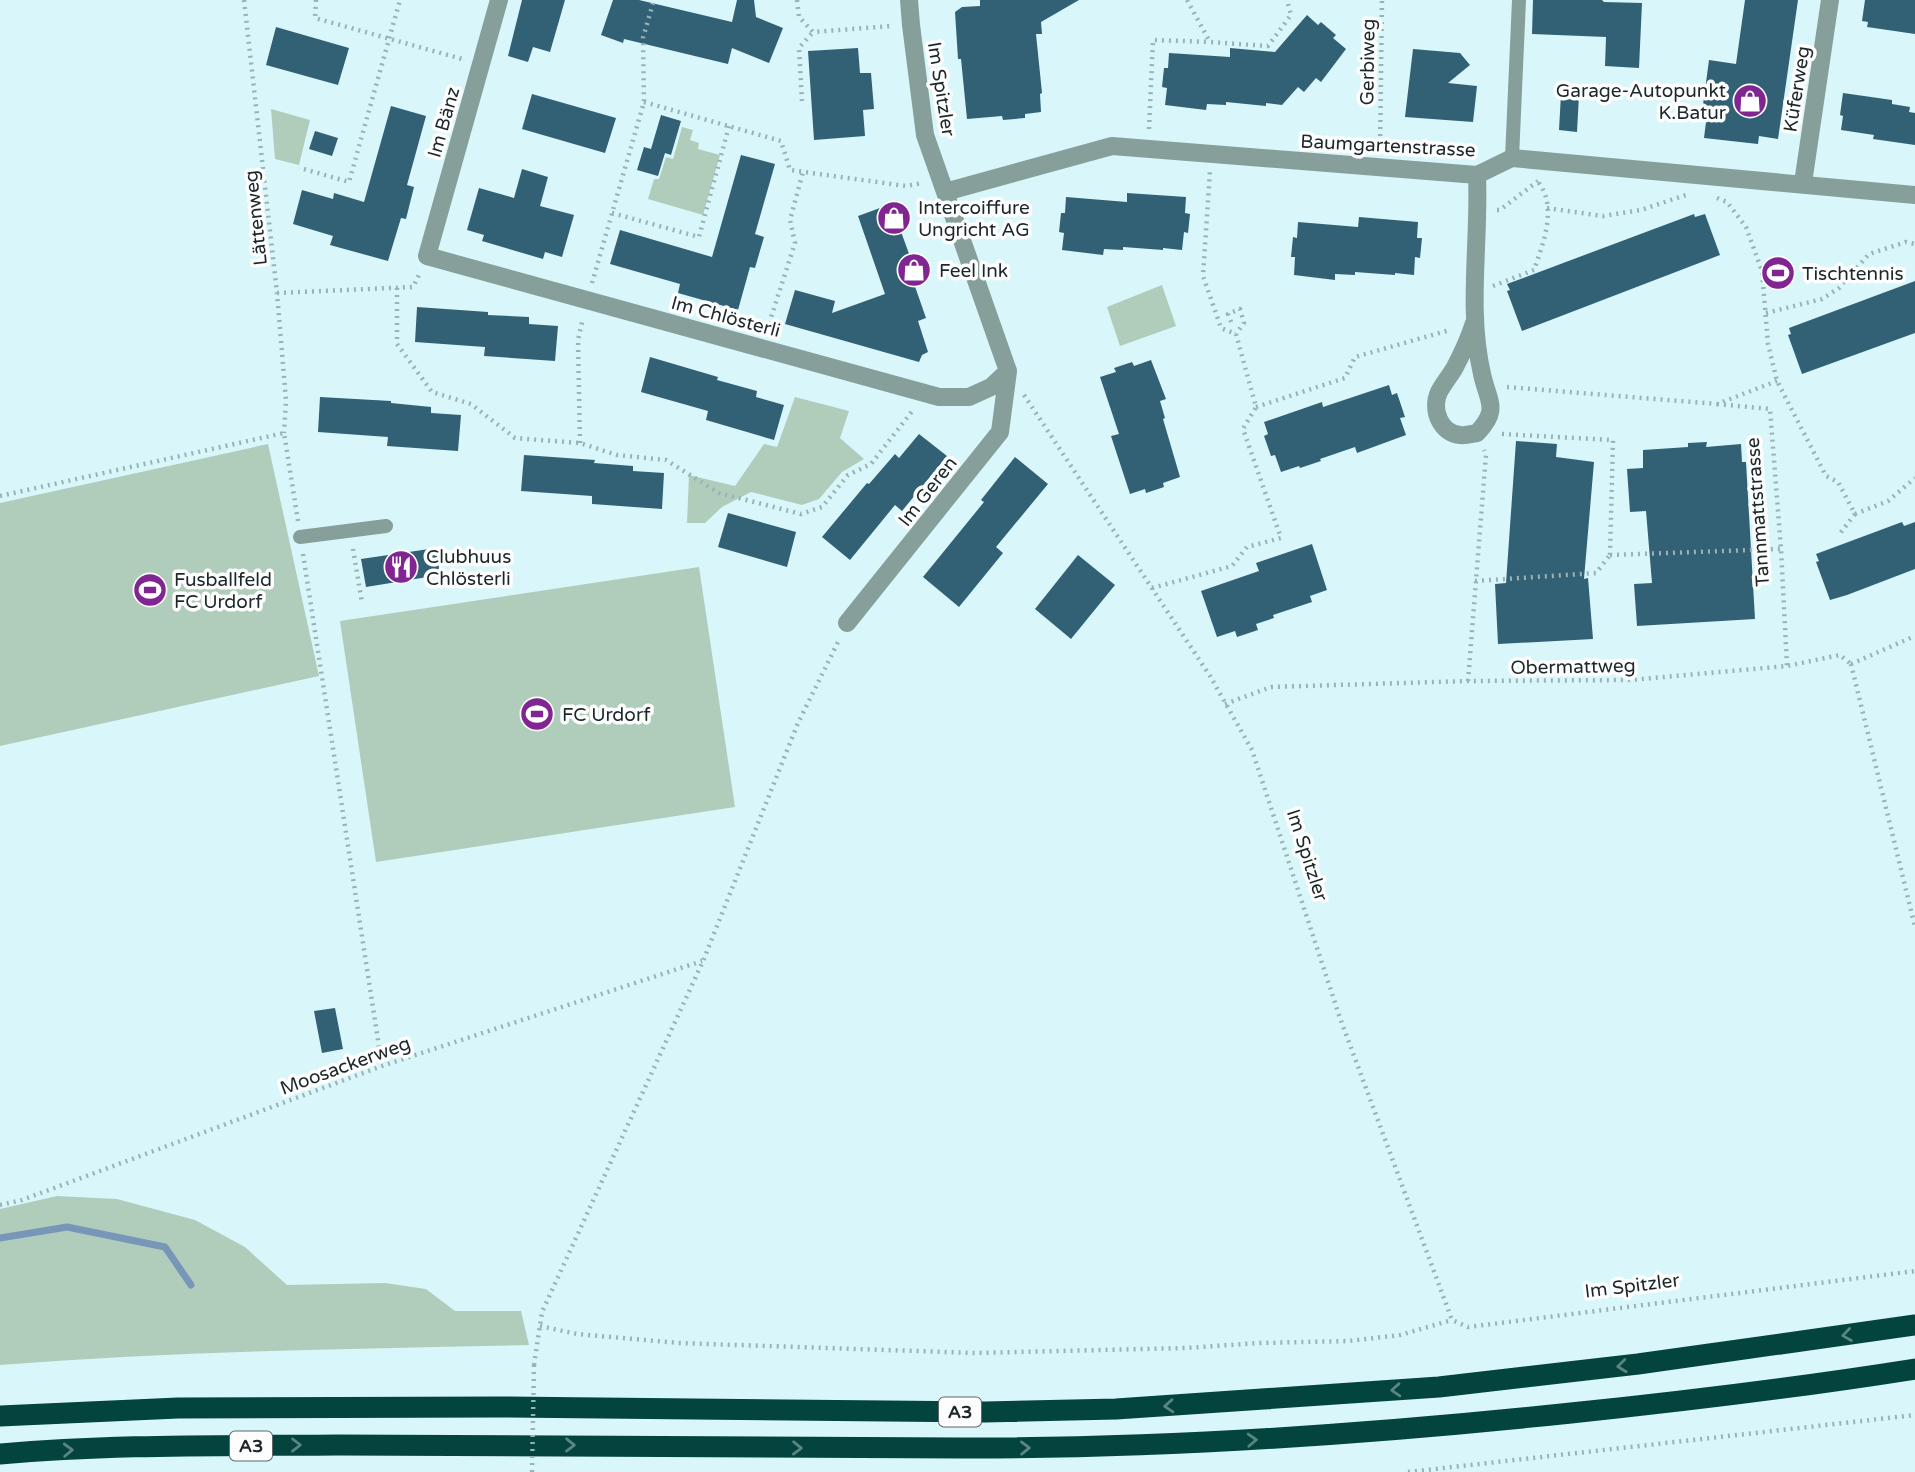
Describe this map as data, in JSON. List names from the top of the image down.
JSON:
{
  "streets": {
    "highway": ["A3"],
    "street": [
      "Im Spitzler",
      "Küferweg",
      "Im Bänz",
      "Baumgartenstrasse",
      "Im Chlösterli",
      "Im Geren"
    ],
    "path": [
      "Gerbiweg",
      "Lättenweg",
      "Tannmattstrasse",
      "Obermattweg",
      "Moosackerweg"
    ]
  },
  "crossings": [
    ["Gerbiweg", "Baumgartenstrasse"],
    ["Im Spitzler", "Baumgartenstrasse"],
    ["Im Spitzler", "Im Chlösterli"],
    ["Im Spitzler", "Im Geren"],
    ["Im Spitzler", "Obermattweg"],
    ["Im Bänz", "Im Chlösterli"],
    ["Lättenweg", "Moosackerweg"],
    ["Im Chlösterli", "Im Geren"],
    ["Tannmattstrasse", "Obermattweg"]
  ],
  "places": {
    "shop": ["Garage-Autopunkt K.Batur", "Intercoiffure Ungricht AG", "Feel Ink"],
    "sports": ["Tischtennis", "Fusballfeld FC Urdorf", "FC Urdorf"],
    "restaurant": ["Clubhuus Chlösterli"]
  }
}
